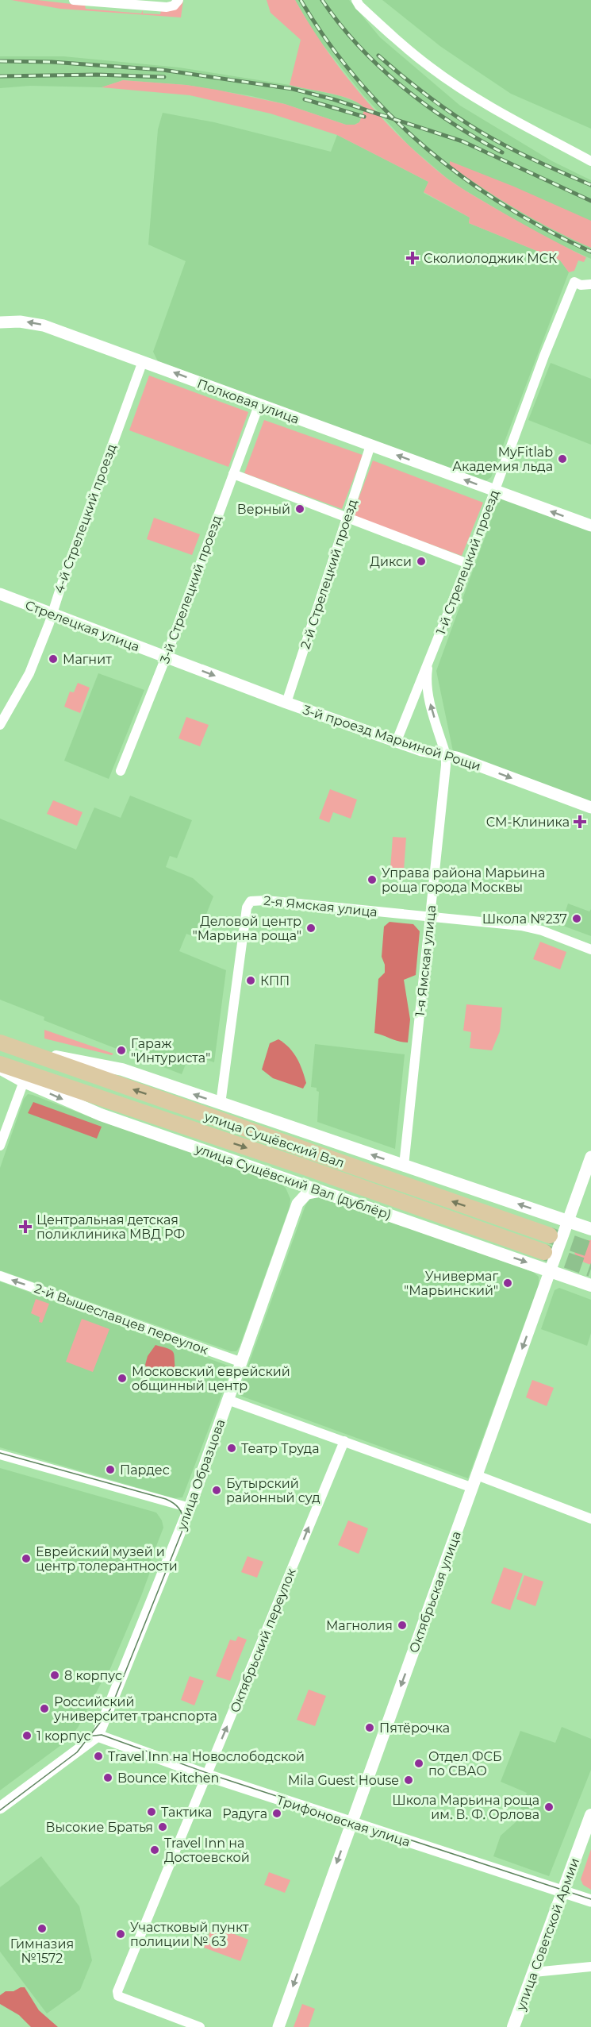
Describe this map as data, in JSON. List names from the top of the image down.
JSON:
{
  "streets": {
    "main road": ["улица Сущёвский Вал", "улица Сущёвский Вал (дублёр)", "улица Советской Армии"],
    "street": [
      "Полковая улица",
      "4-й Стрелецкий проезд",
      "1-й Стрелецкий проезд",
      "2-й Стрелецкий проезд",
      "3-й Стрелецкий проезд",
      "Стрелецкая улица",
      "3-й проезд Марьиной Рощи",
      "2-я Ямская улица",
      "1-я Ямская улица",
      "2-й Вышеславцев переулок",
      "улица Образцова",
      "Октябрьская улица",
      "Октябрьский переулок",
      "Трифоновская улица"
    ]
  },
  "crossings": [
    ["Полковая улица", "4-й Стрелецкий проезд"],
    ["Полковая улица", "1-й Стрелецкий проезд"],
    ["Полковая улица", "2-й Стрелецкий проезд"],
    ["Полковая улица", "3-й Стрелецкий проезд"],
    ["4-й Стрелецкий проезд", "Стрелецкая улица"],
    ["1-й Стрелецкий проезд", "3-й проезд Марьиной Рощи"],
    ["1-й Стрелецкий проезд", "1-я Ямская улица"],
    ["2-й Стрелецкий проезд", "3-й проезд Марьиной Рощи"],
    ["3-й Стрелецкий проезд", "Стрелецкая улица"],
    ["3-й Стрелецкий проезд", "3-й проезд Марьиной Рощи"],
    ["Стрелецкая улица", "3-й проезд Марьиной Рощи"],
    ["3-й проезд Марьиной Рощи", "1-я Ямская улица"],
    ["2-я Ямская улица", "1-я Ямская улица"],
    ["улица Сущёвский Вал (дублёр)", "Октябрьская улица"],
    ["2-й Вышеславцев переулок", "улица Образцова"],
    ["улица Образцова", "Трифоновская улица"],
    ["Октябрьская улица", "Трифоновская улица"],
    ["Октябрьский переулок", "Трифоновская улица"],
    ["Трифоновская улица", "улица Советской Армии"]
  ],
  "one_way": [
    "Полковая улица",
    "3-й проезд Марьиной Рощи",
    "2-й Вышеславцев переулок",
    "Октябрьская улица",
    "Октябрьский переулок"
  ],
  "places": {
    "health": ["Сколиолоджик МСК", "СМ-Клиника", "Центральная детская поликлиника МВД РФ"],
    "other": [
      "MyFitlab Академия льда",
      "Верный",
      "Дикси",
      "Магнит",
      "Управа района Марьина роща города Москвы",
      "Школа №237",
      "Деловой центр \"Марьина роща\"",
      "КПП",
      "Гараж \"Интуриста\"",
      "Универмаг \"Марьинский\"",
      "Московский еврейский общинный центр",
      "Театр Труда",
      "Пардес",
      "Бутырский районный суд",
      "Еврейский музей и центр толерантности",
      "Магнолия",
      "8 корпус",
      "Российский университет транспорта",
      "Пятёрочка",
      "1 корпус",
      "Travel Inn на Новослободской",
      "Отдел ФСБ по СВАО",
      "Bounce Kitchen",
      "Mila Guest House",
      "Школа Марьина роща им. В. Ф. Орлова",
      "Тактика",
      "Радуга",
      "Высокие Братья",
      "Travel Inn на Достоевской",
      "Гимназия №1572",
      "Участковый пункт полиции № 63"
    ]
  }
}
